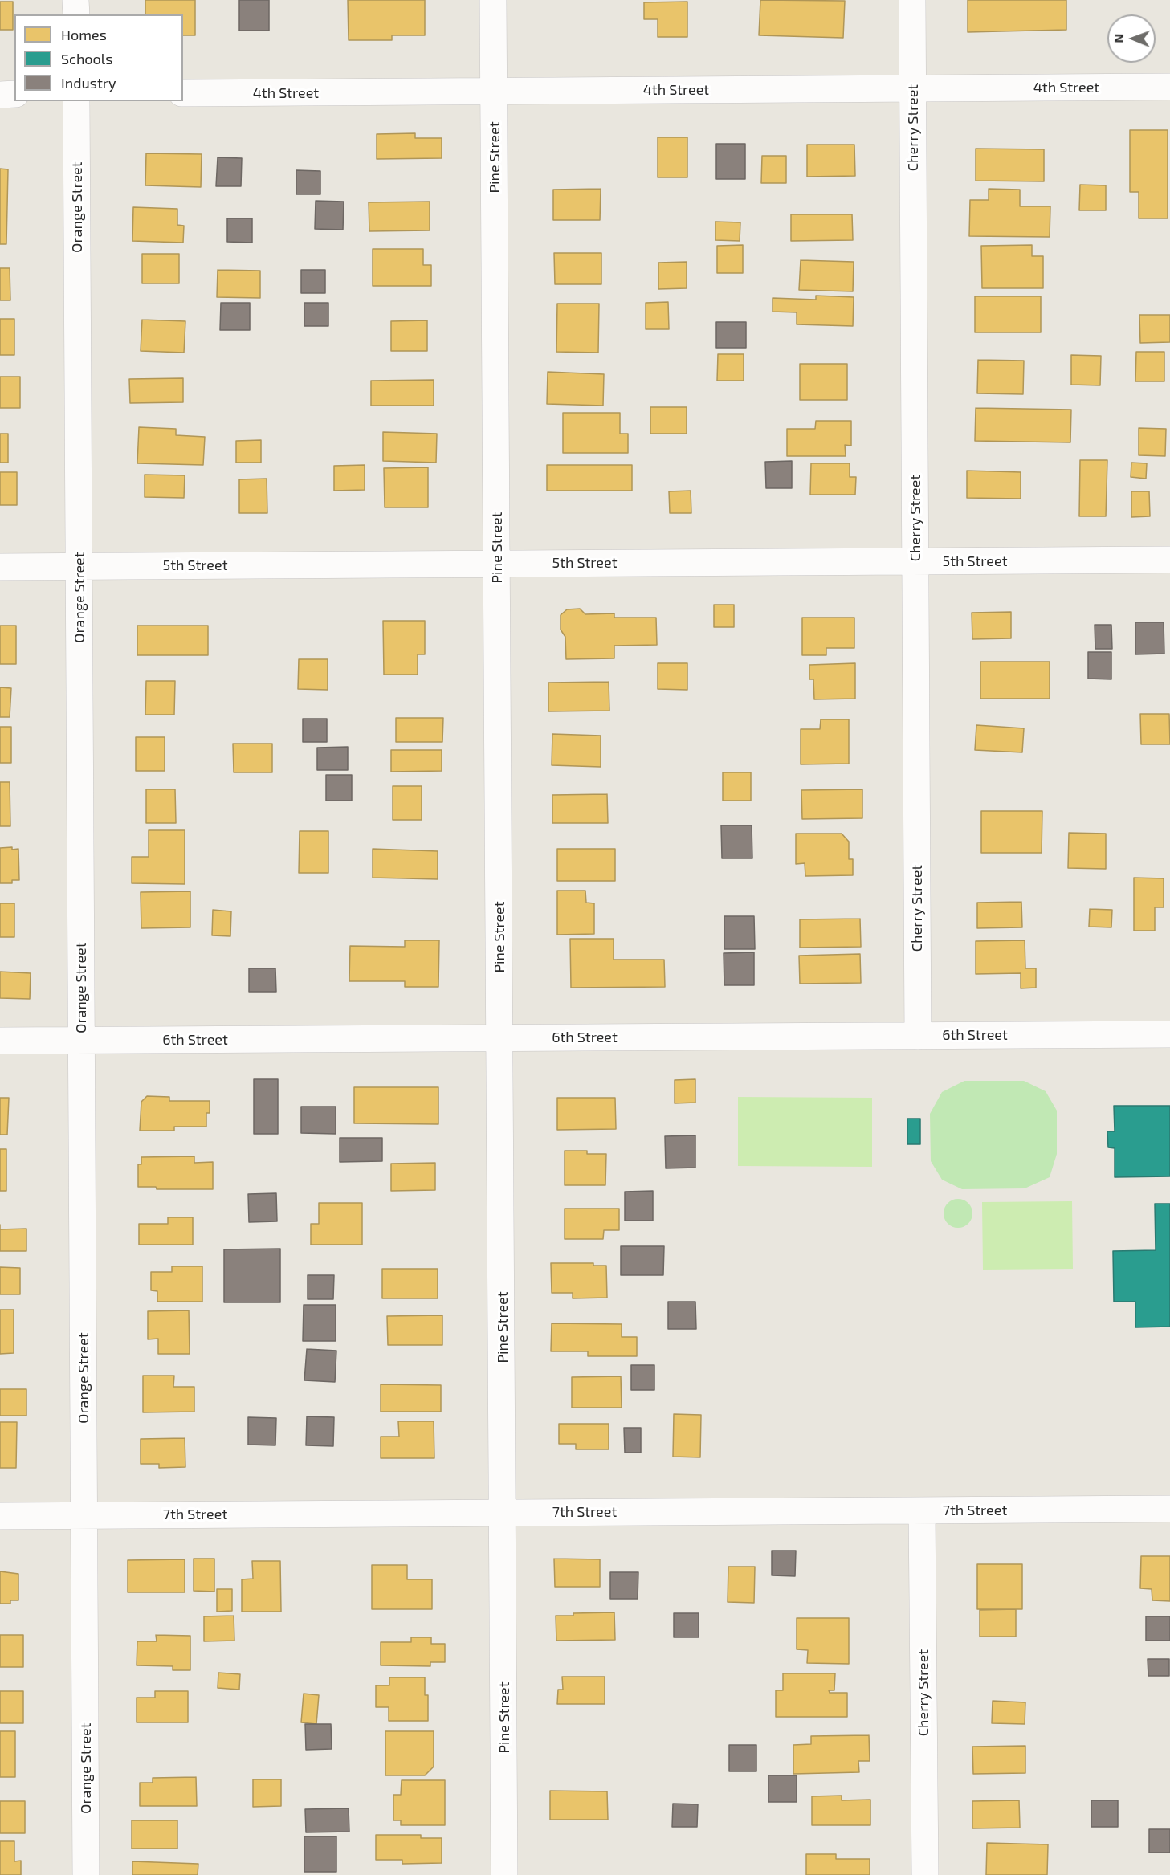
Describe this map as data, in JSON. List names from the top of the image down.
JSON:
{
  "streets": {
    "street": [
      "4th Street",
      "Cherry Street",
      "Pine Street",
      "Orange Street",
      "5th Street",
      "6th Street",
      "7th Street"
    ]
  },
  "crossings": [
    ["4th Street", "Cherry Street"],
    ["4th Street", "Pine Street"],
    ["Cherry Street", "5th Street"],
    ["Cherry Street", "6th Street"],
    ["Cherry Street", "7th Street"],
    ["Pine Street", "5th Street"],
    ["Pine Street", "6th Street"],
    ["Pine Street", "7th Street"],
    ["Orange Street", "5th Street"],
    ["Orange Street", "6th Street"],
    ["Orange Street", "7th Street"]
  ],
  "legend": ["Homes", "Schools", "Industry"],
  "north": "left"
}
